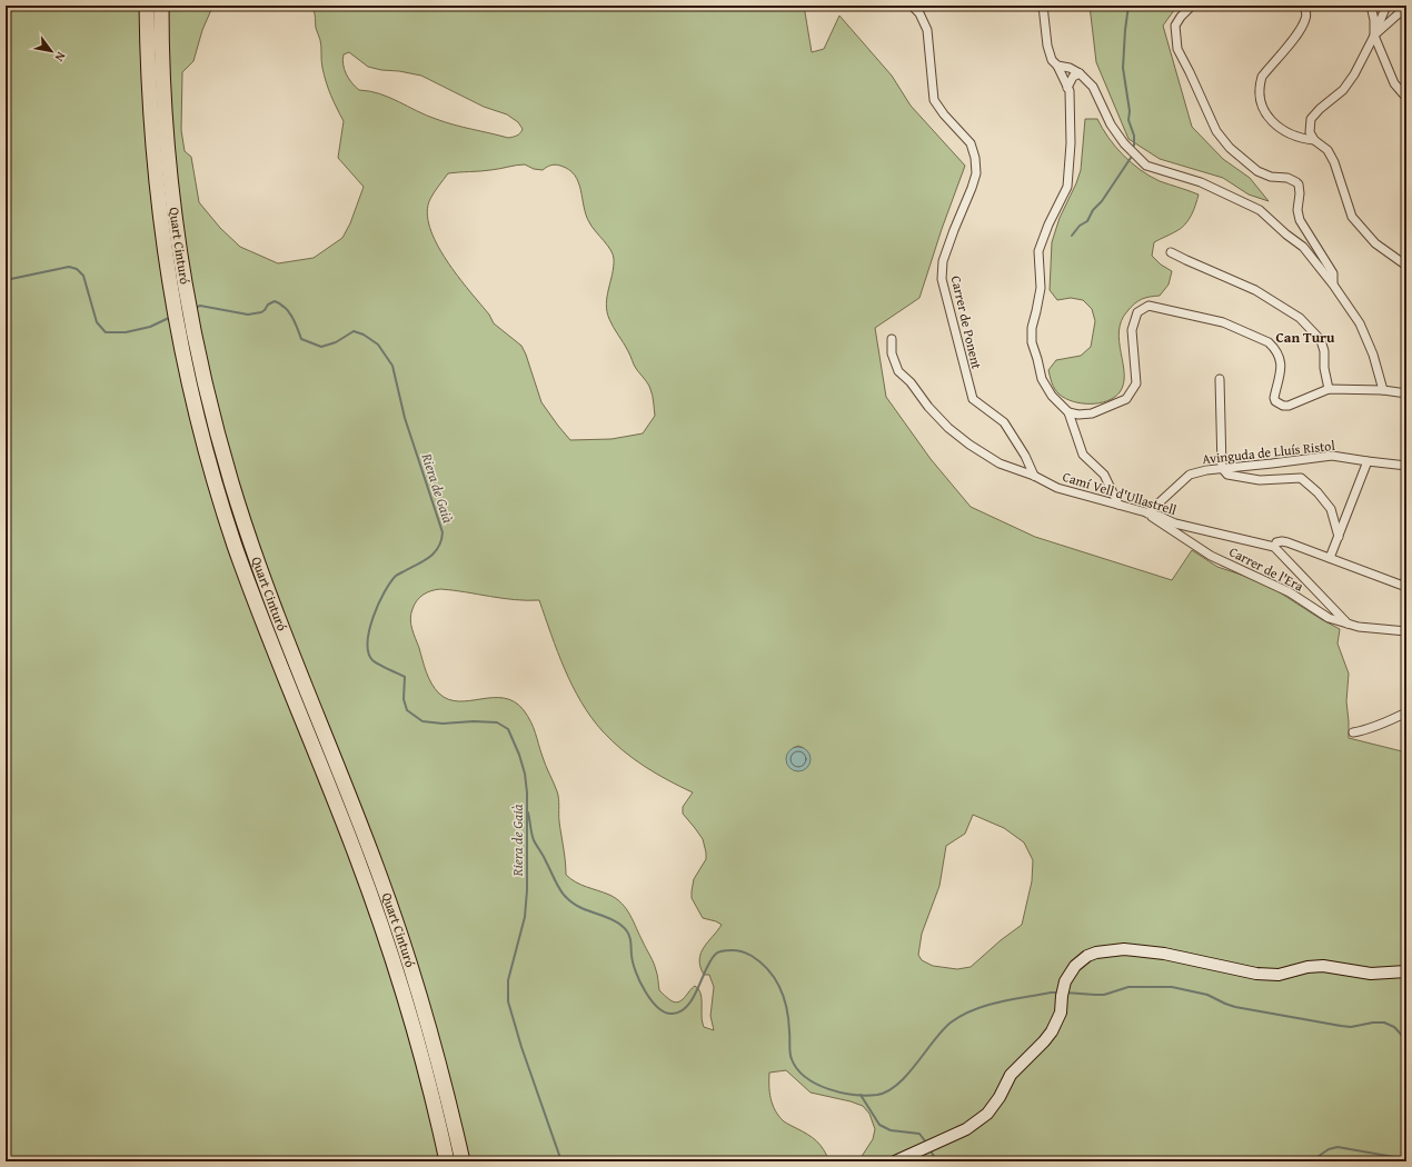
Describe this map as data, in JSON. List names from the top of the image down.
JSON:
{
  "streets": {
    "highway": ["Quart Cinturó"],
    "street": [
      "Carrer de Ponent",
      "Avinguda de Lluís Ristol",
      "Camí Vell d'Ullastrell",
      "Carrer de l'Era"
    ]
  },
  "crossings": [
    ["Carrer de Ponent", "Camí Vell d'Ullastrell"],
    ["Avinguda de Lluís Ristol", "Camí Vell d'Ullastrell"],
    ["Avinguda de Lluís Ristol", "Carrer de l'Era"],
    ["Camí Vell d'Ullastrell", "Carrer de l'Era"]
  ],
  "districts": ["Can Turu"],
  "water": ["Riera de Gaià"],
  "north": "bottom right"
}
